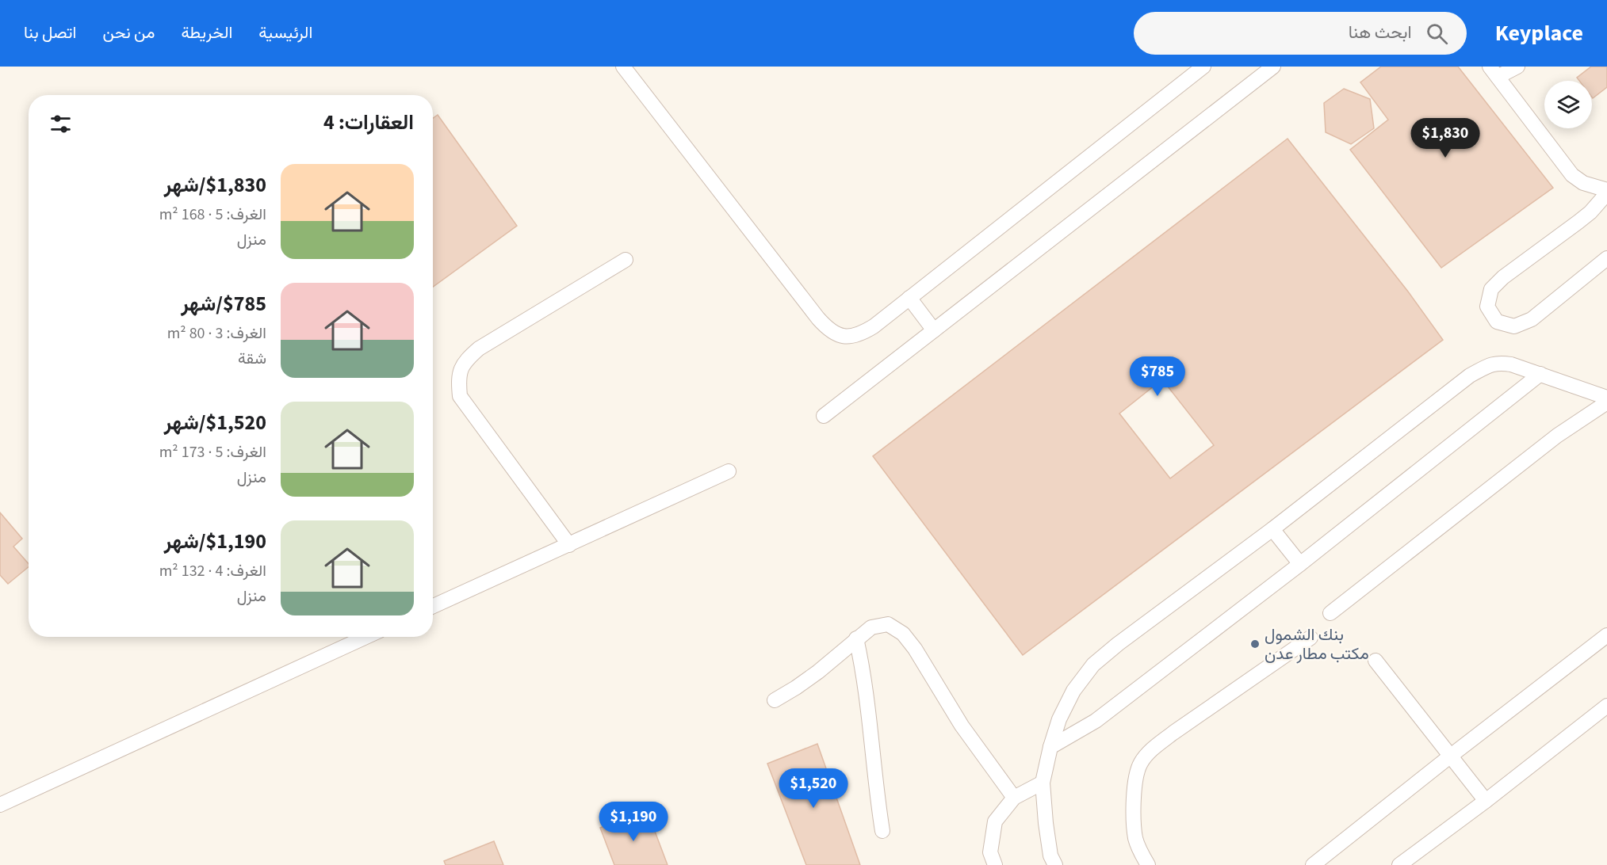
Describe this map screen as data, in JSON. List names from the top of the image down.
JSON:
{
  "places": ["بنك الشمول مكتب مطار عدن"],
  "page": {
    "header": "Keyplace",
    "search": "ابحث هنا",
    "nav": [
      "الرئيسية",
      "الخريطة",
      "من نحن",
      "اتصل بنا"
    ],
    "heading": "العقارات: 4",
    "price": [
      "$1,830",
      "$785",
      "$1,520",
      "$1,190"
    ],
    "list": [
      {
        "name": "$1,830/شهر",
        "note": "الغرف: 5 · 168 m² · منزل"
      },
      {
        "name": "$785/شهر",
        "note": "الغرف: 3 · 80 m² · شقة"
      },
      {
        "name": "$1,520/شهر",
        "note": "الغرف: 5 · 173 m² · منزل"
      },
      {
        "name": "$1,190/شهر",
        "note": "الغرف: 4 · 132 m² · منزل"
      }
    ]
  }
}
